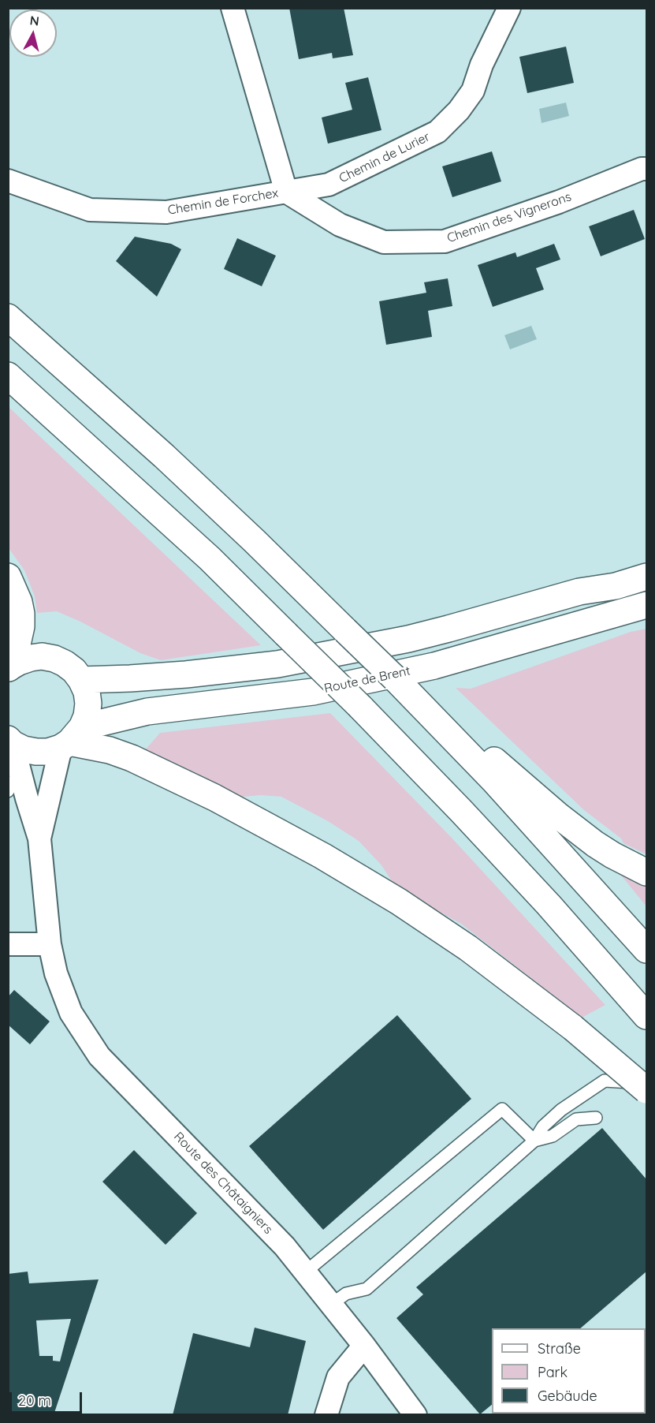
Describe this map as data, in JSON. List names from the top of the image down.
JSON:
{
  "streets": {
    "main road": ["Route de Brent"],
    "street": [
      "Chemin de Lurier",
      "Chemin de Forchex",
      "Chemin des Vignerons",
      "Route des Châtaigniers"
    ]
  },
  "crossings": [
    ["Chemin de Lurier", "Chemin de Forchex"],
    ["Chemin de Forchex", "Chemin des Vignerons"],
    ["Route de Brent", "Route des Châtaigniers"]
  ],
  "legend": ["Straße", "Park", "Gebäude"],
  "scale_bar": "20 m",
  "north": "top"
}
